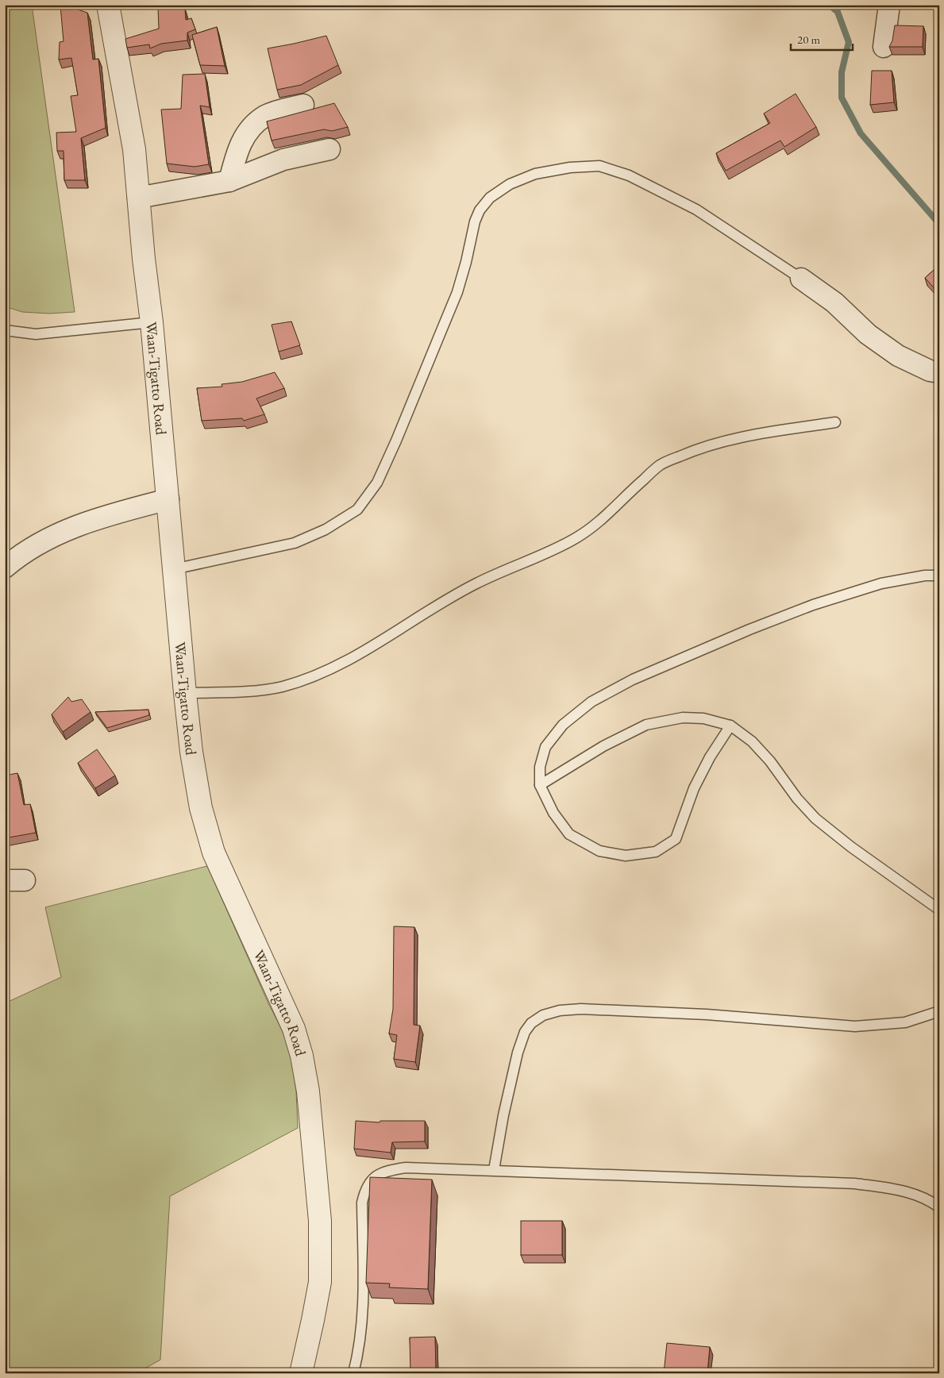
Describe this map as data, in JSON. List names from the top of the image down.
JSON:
{
  "streets": {
    "street": ["Waan-Tigatto Road"]
  },
  "scale_bar": "20 m"
}
